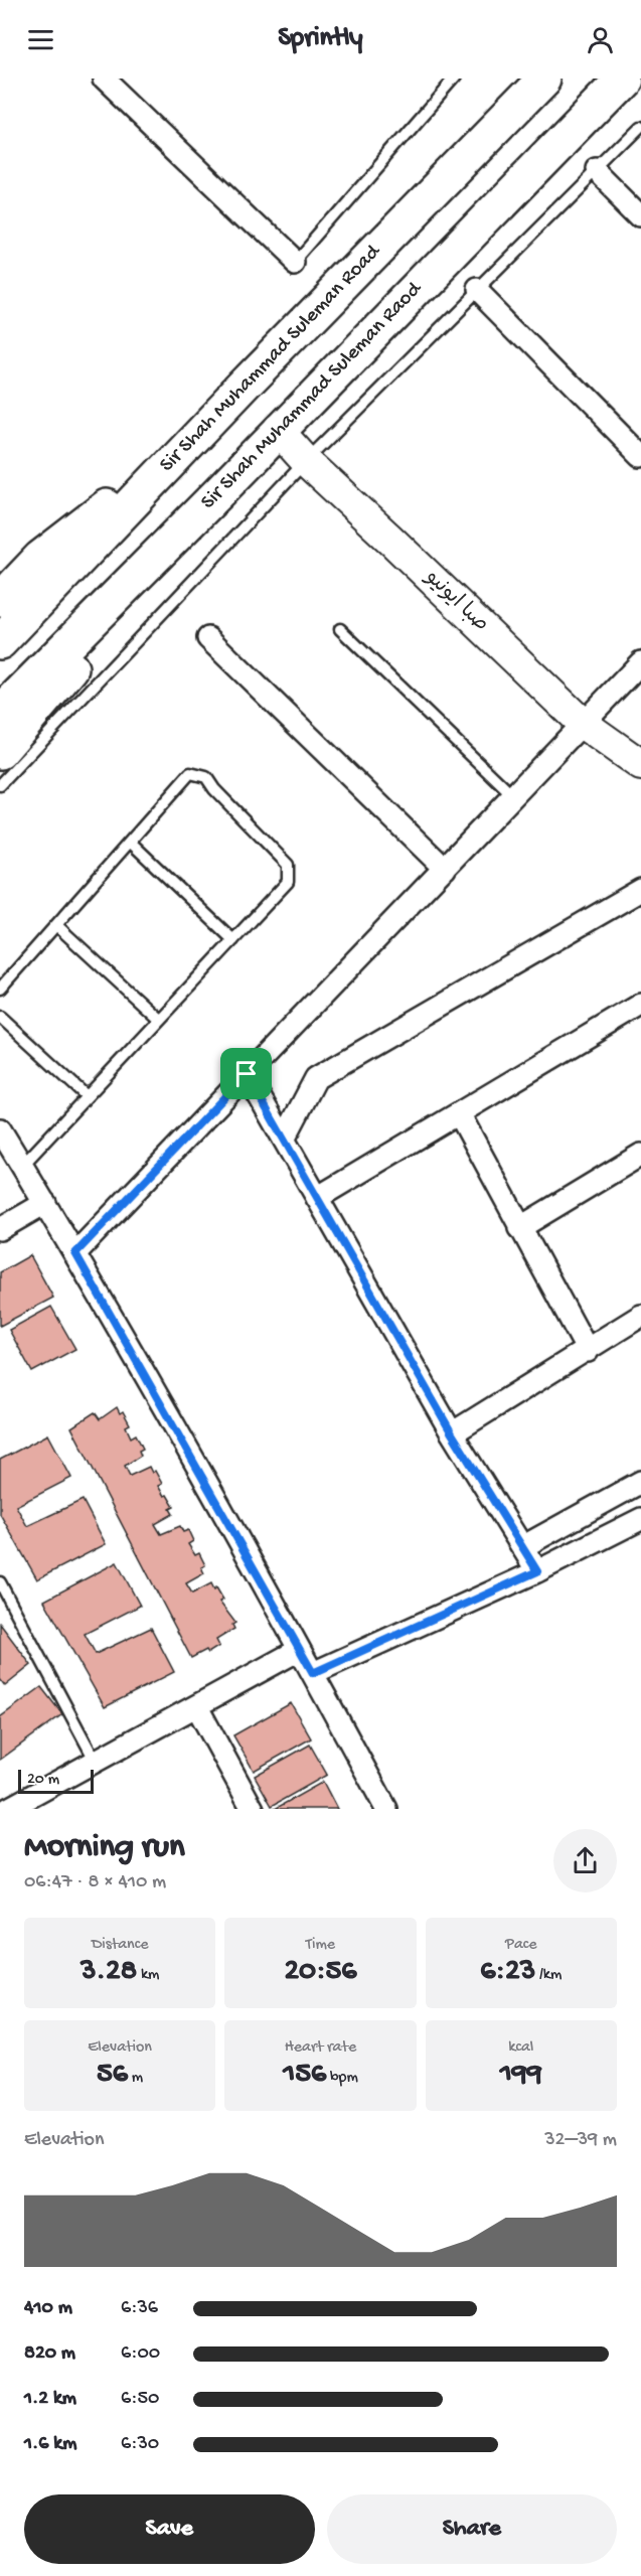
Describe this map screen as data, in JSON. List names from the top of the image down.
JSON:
{
  "streets": {
    "highway": ["Sir Shah Muhammad Suleman Road", "Sir Shah Muhammad Suleman Raod"],
    "main road": ["صبا ایونیو"]
  },
  "crossings": [
    ["Sir Shah Muhammad Suleman Raod", "صبا ایونیو"]
  ],
  "scale_bar": "20 m",
  "page": {
    "header": "Sprintly",
    "scale": "20 m",
    "heading": ["Morning run", "06:47 · 8 × 410 m"],
    "stats": [
      ["Distance", "3.28 km"],
      ["Time", "20:56"],
      ["Pace", "6:23 /km"],
      ["Elevation", "56 m"],
      ["Heart rate", "156 bpm"],
      ["kcal", "199"]
    ],
    "chart": ["Elevation", "32–39 m"],
    "list": [
      {
        "name": "410 m",
        "note": "6:36"
      },
      {
        "name": "820 m",
        "note": "6:00"
      },
      {
        "name": "1.2 km",
        "note": "6:50"
      },
      {
        "name": "1.6 km",
        "note": "6:30"
      }
    ],
    "buttons": ["Save", "Share"]
  }
}
